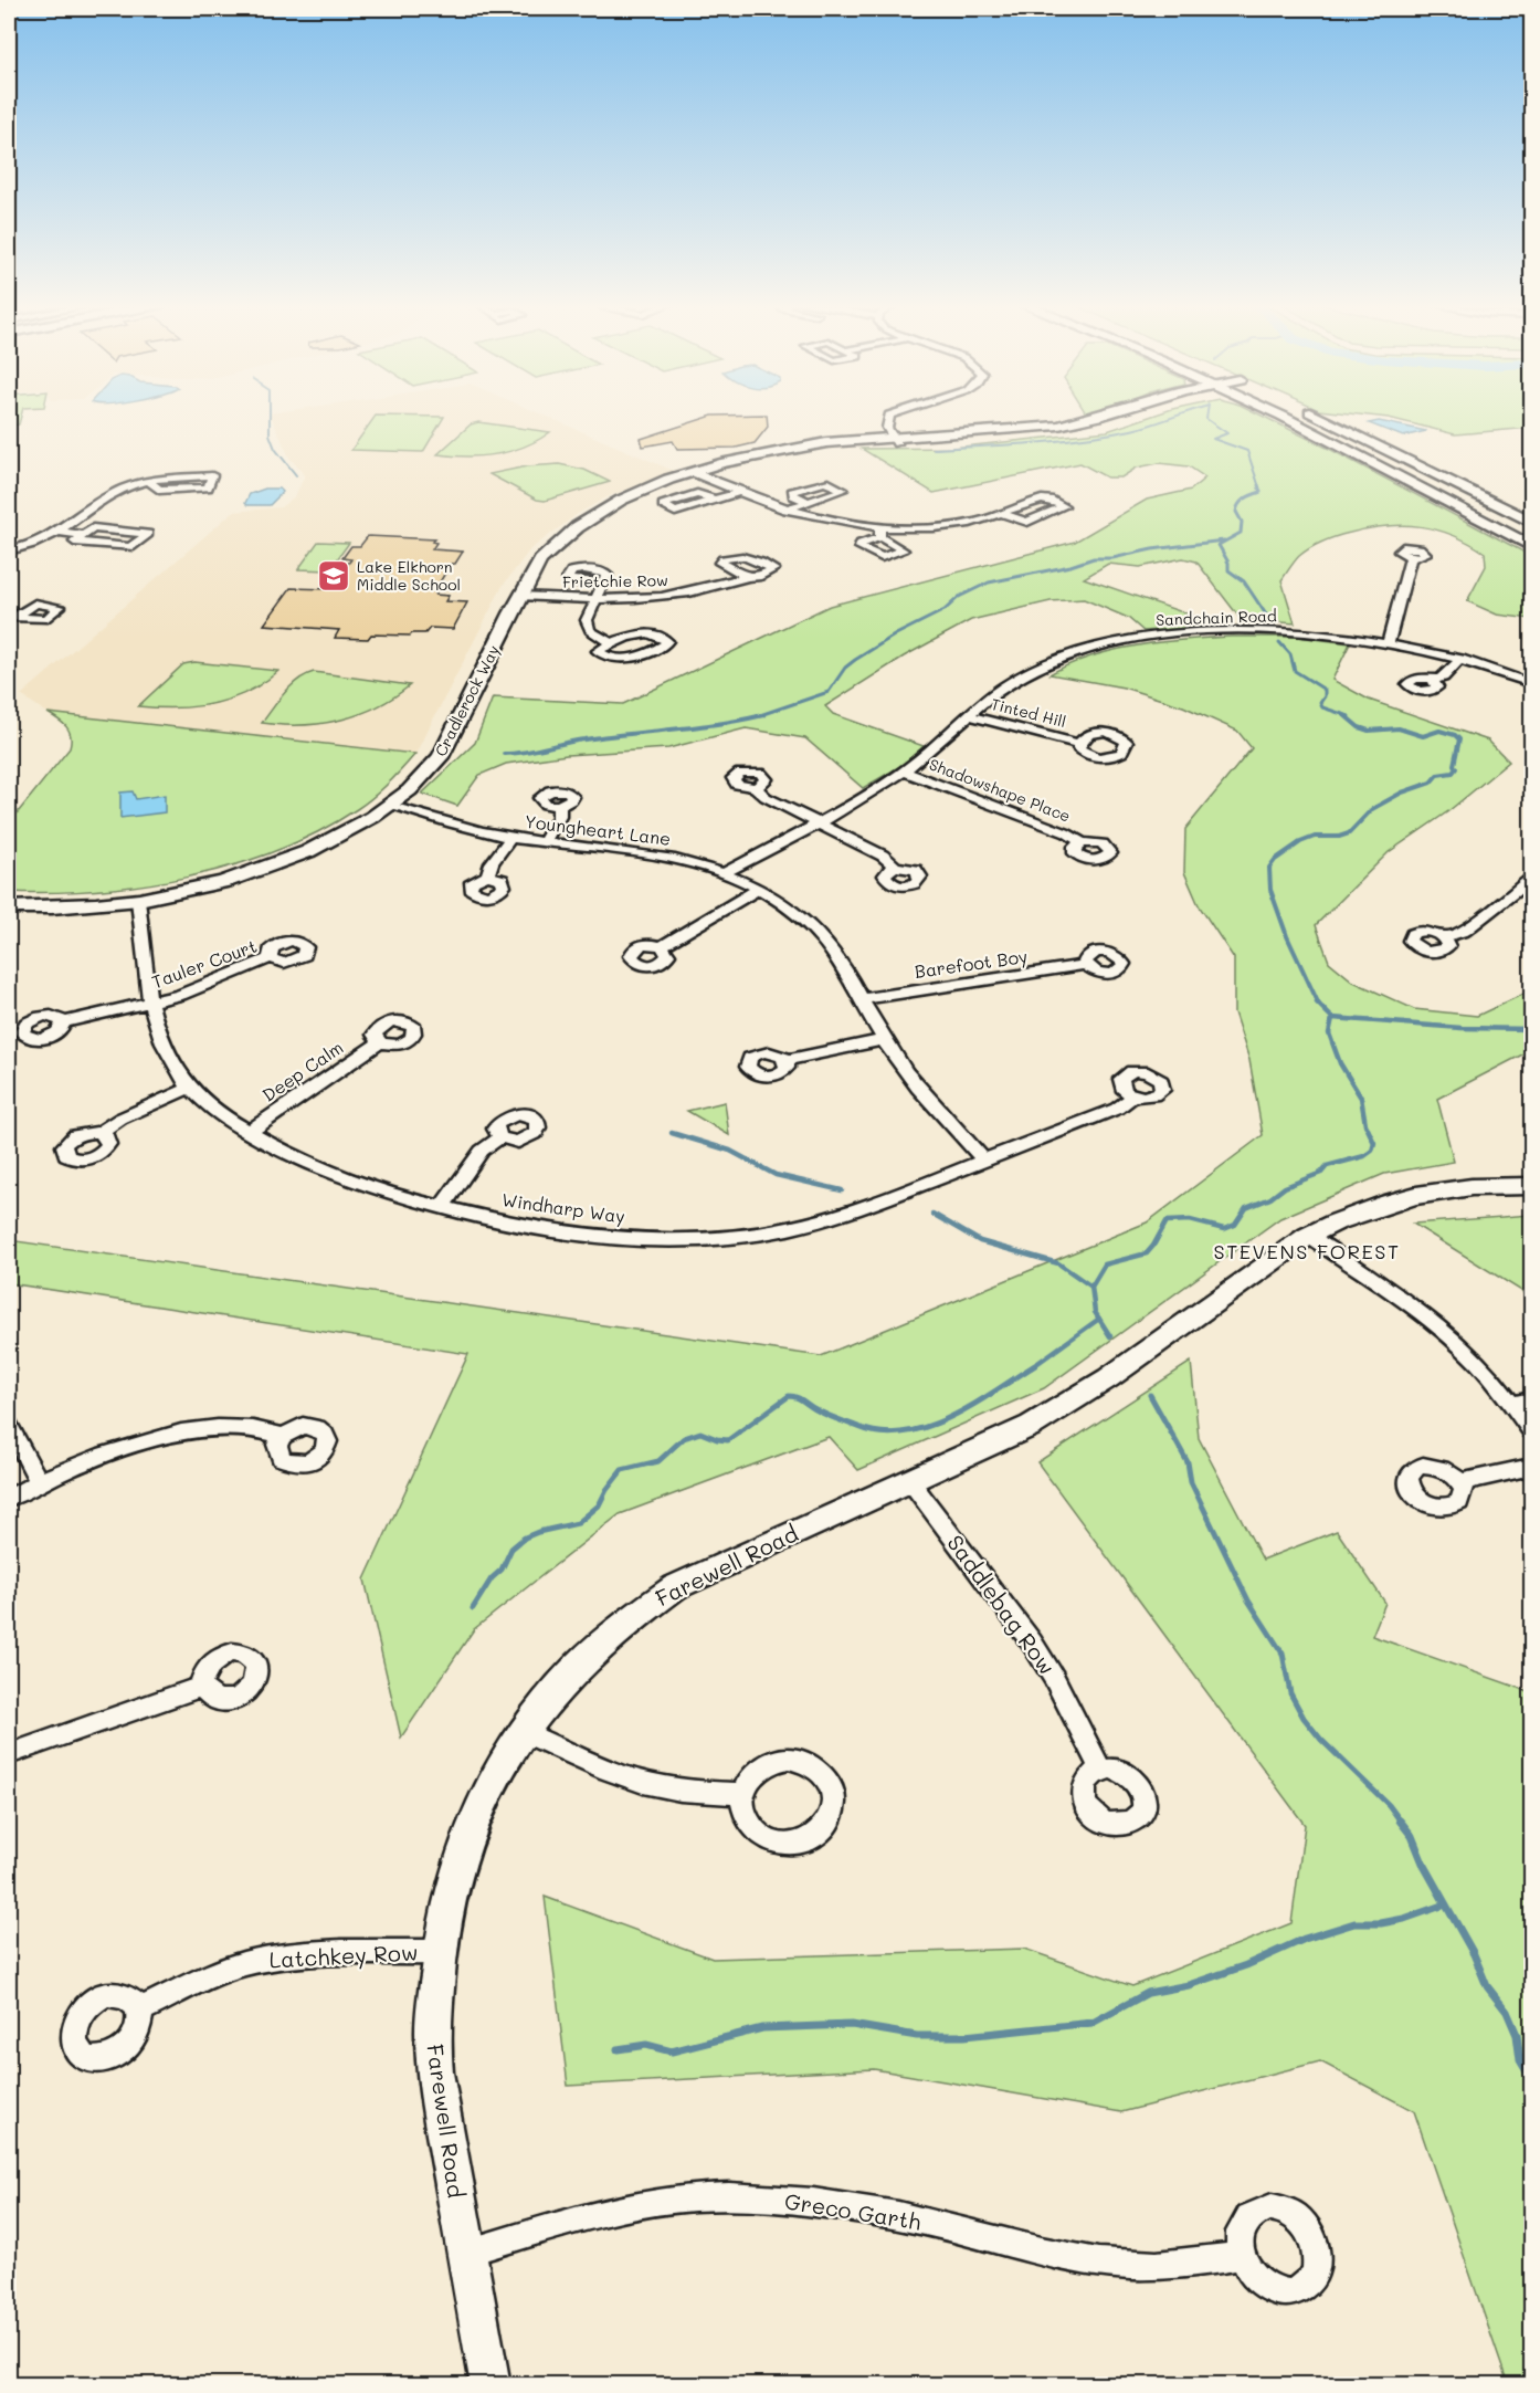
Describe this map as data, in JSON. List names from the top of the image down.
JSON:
{
  "streets": {
    "street": [
      "Frietchie Row",
      "Sandchain Road",
      "Cradlerock Way",
      "Tinted Hill",
      "Shadowshape Place",
      "Youngheart Lane",
      "Tauler Court",
      "Barefoot Boy",
      "Deep Calm",
      "Windharp Way",
      "Farewell Road",
      "Saddlebag Row",
      "Latchkey Row",
      "Greco Garth"
    ]
  },
  "crossings": [
    ["Frietchie Row", "Cradlerock Way"],
    ["Sandchain Road", "Tinted Hill"],
    ["Sandchain Road", "Shadowshape Place"],
    ["Sandchain Road", "Youngheart Lane"],
    ["Cradlerock Way", "Youngheart Lane"],
    ["Cradlerock Way", "Windharp Way"],
    ["Youngheart Lane", "Barefoot Boy"],
    ["Youngheart Lane", "Windharp Way"],
    ["Tauler Court", "Windharp Way"],
    ["Deep Calm", "Windharp Way"],
    ["Farewell Road", "Saddlebag Row"],
    ["Farewell Road", "Latchkey Row"],
    ["Farewell Road", "Greco Garth"]
  ],
  "districts": ["STEVENS FOREST"],
  "places": {
    "school or university": ["Lake Elkhorn Middle School"]
  }
}
